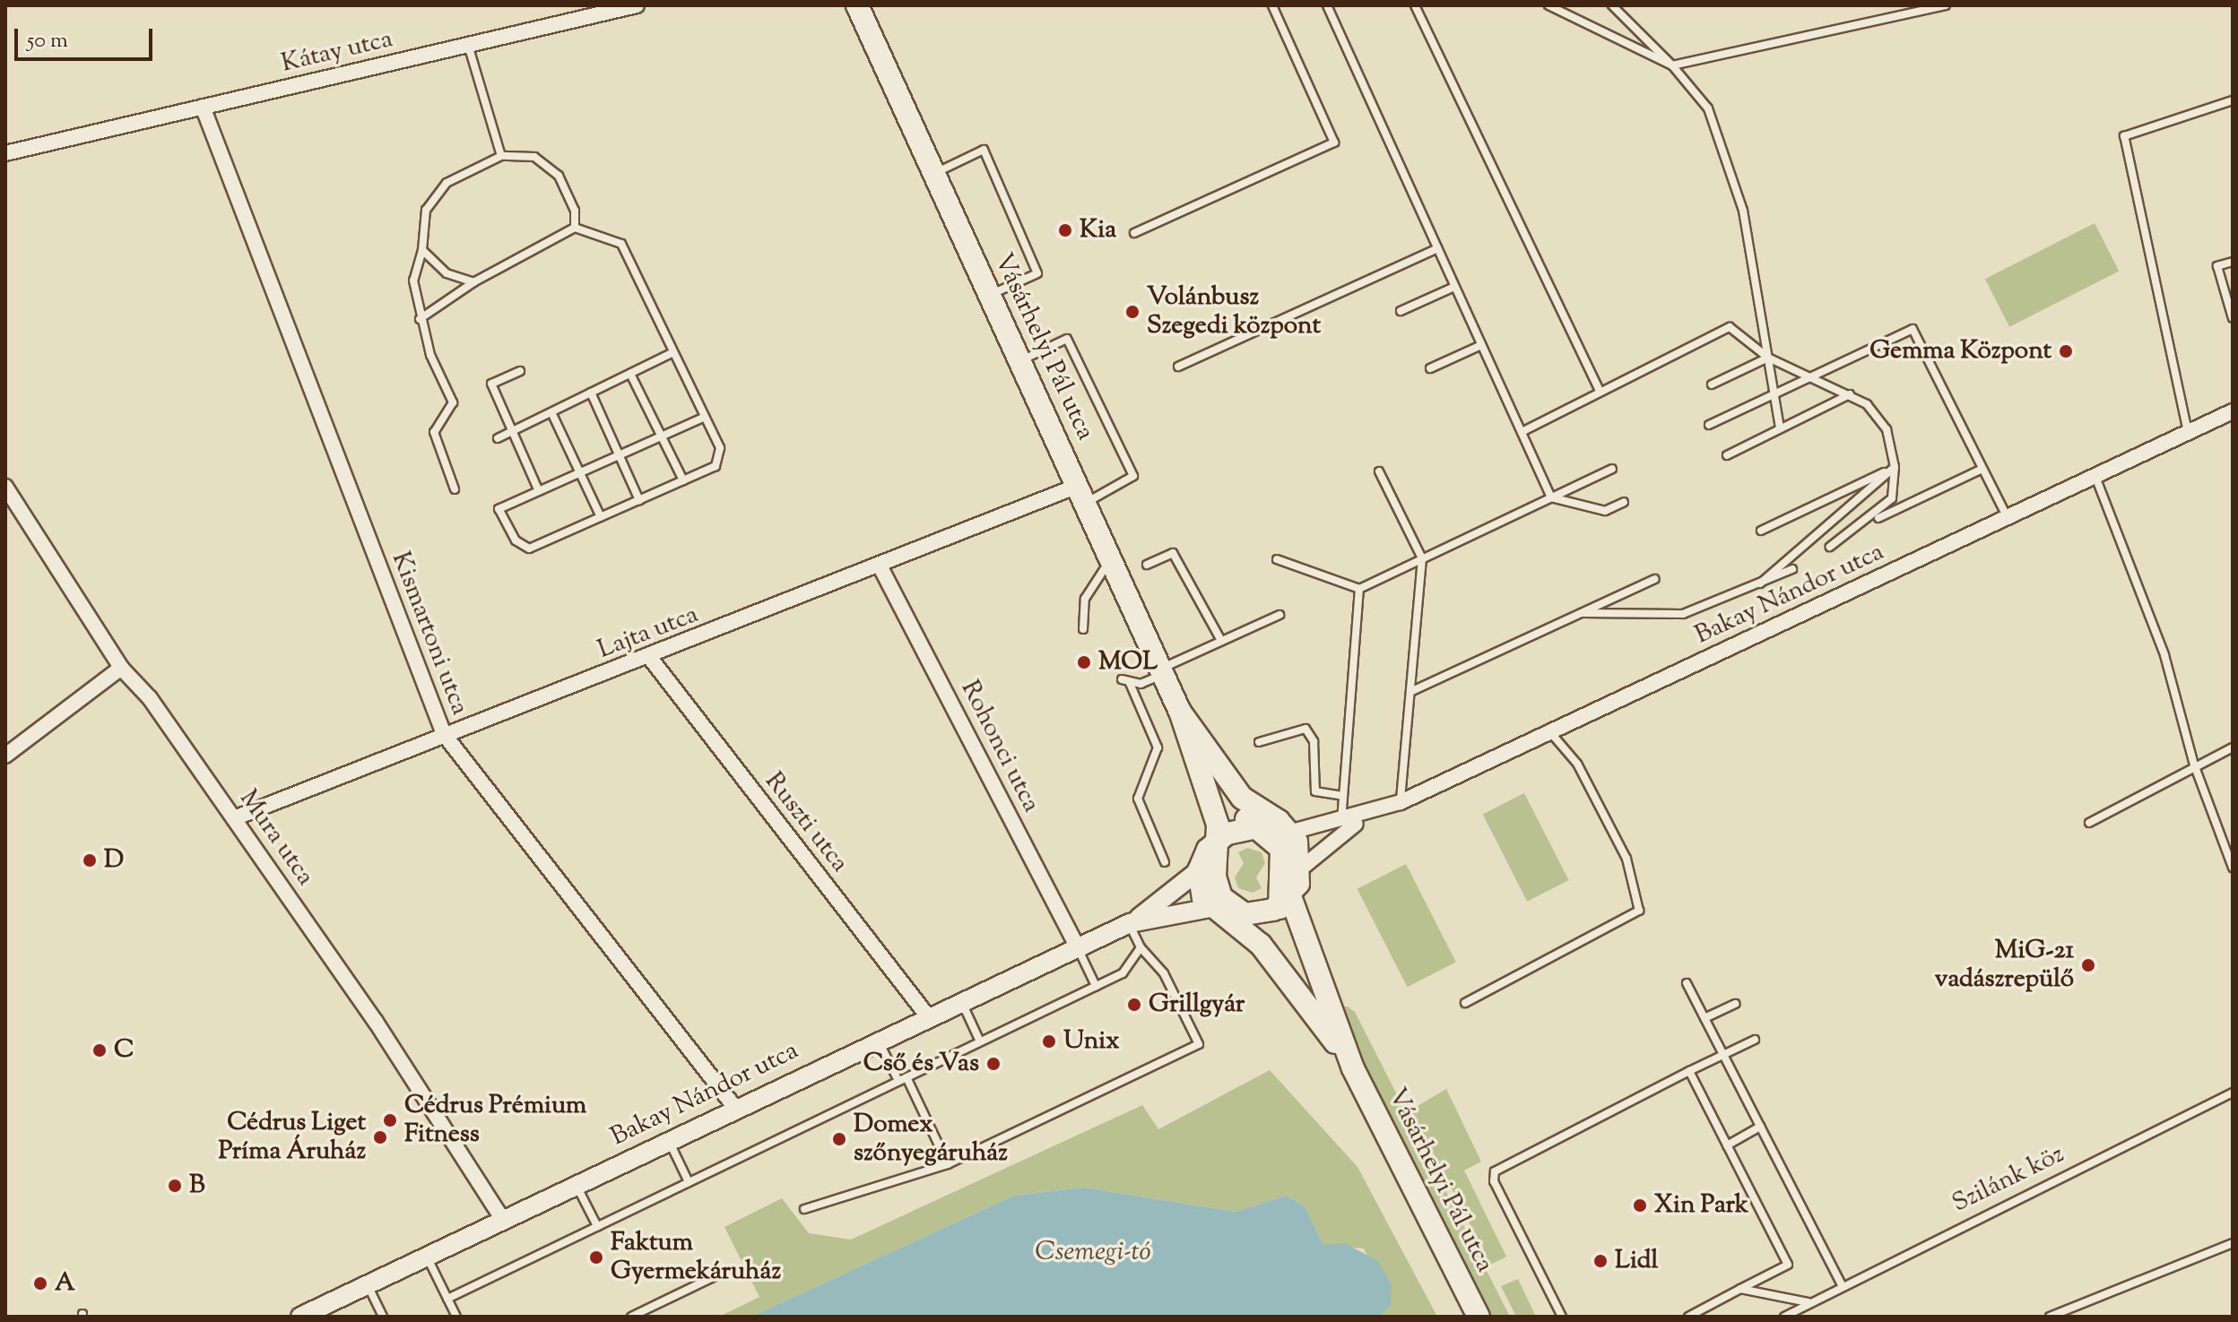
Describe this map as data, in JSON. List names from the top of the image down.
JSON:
{
  "streets": {
    "main road": ["Vásárhelyi Pál utca"],
    "street": [
      "Kátay utca",
      "Bakay Nándor utca",
      "Lajta utca",
      "Kismartoni utca",
      "Rohonci utca",
      "Ruszti utca",
      "Mura utca"
    ],
    "lane": ["Szilánk köz"]
  },
  "crossings": [
    ["Kátay utca", "Kismartoni utca"],
    ["Vásárhelyi Pál utca", "Bakay Nándor utca"],
    ["Vásárhelyi Pál utca", "Lajta utca"],
    ["Bakay Nándor utca", "Kismartoni utca"],
    ["Bakay Nándor utca", "Rohonci utca"],
    ["Bakay Nándor utca", "Ruszti utca"],
    ["Bakay Nándor utca", "Mura utca"],
    ["Lajta utca", "Kismartoni utca"],
    ["Lajta utca", "Rohonci utca"],
    ["Lajta utca", "Ruszti utca"],
    ["Lajta utca", "Mura utca"]
  ],
  "water": ["Csemegi-tó"],
  "places": [
    "Kia",
    "Volánbusz Szegedi központ",
    "Gemma Központ",
    "MOL",
    "D",
    "MiG-21 vadászrepülő",
    "Grillgyár",
    "Unix",
    "C",
    "Cső és Vas",
    "Cédrus Prémium Fitness",
    "Cédrus Liget Príma Áruház",
    "Domex szőnyegáruház",
    "B",
    "Xin Park",
    "Faktum Gyermekáruház",
    "Lidl",
    "A"
  ],
  "scale_bar": "50 m"
}
